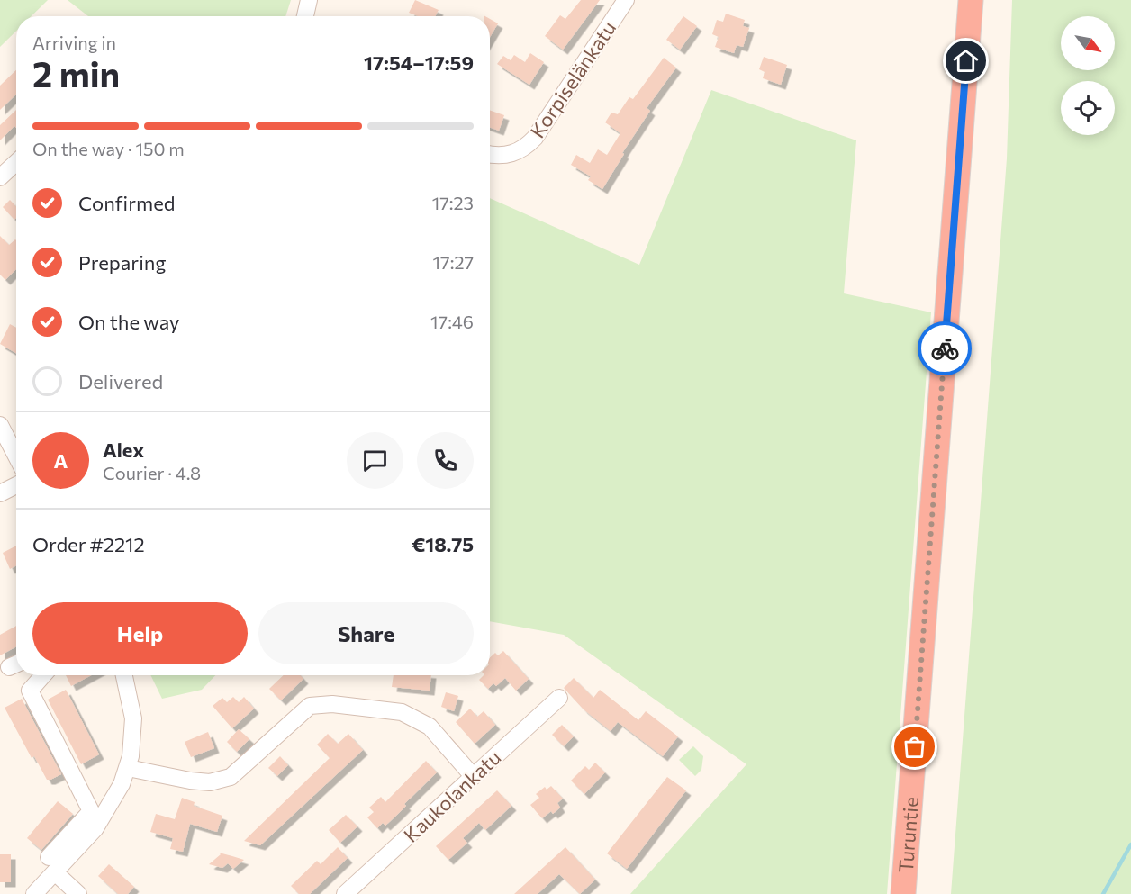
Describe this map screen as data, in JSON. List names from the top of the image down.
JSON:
{
  "streets": {
    "highway": ["Turuntie"],
    "street": ["Korpiselänkatu", "Kaukolankatu"]
  },
  "north": "bottom right",
  "page": {
    "heading": ["2 min", "Arriving in", "17:54–17:59"],
    "panel": [
      "Alex",
      "Courier · 4.8",
      "Order #2212",
      "€18.75"
    ],
    "bar": "On the way · 150 m",
    "list": [
      ["Confirmed", "17:23"],
      ["Preparing", "17:27"],
      ["On the way", "17:46"],
      "Delivered"
    ],
    "round": "A",
    "buttons": ["Help", "Share"]
  }
}
